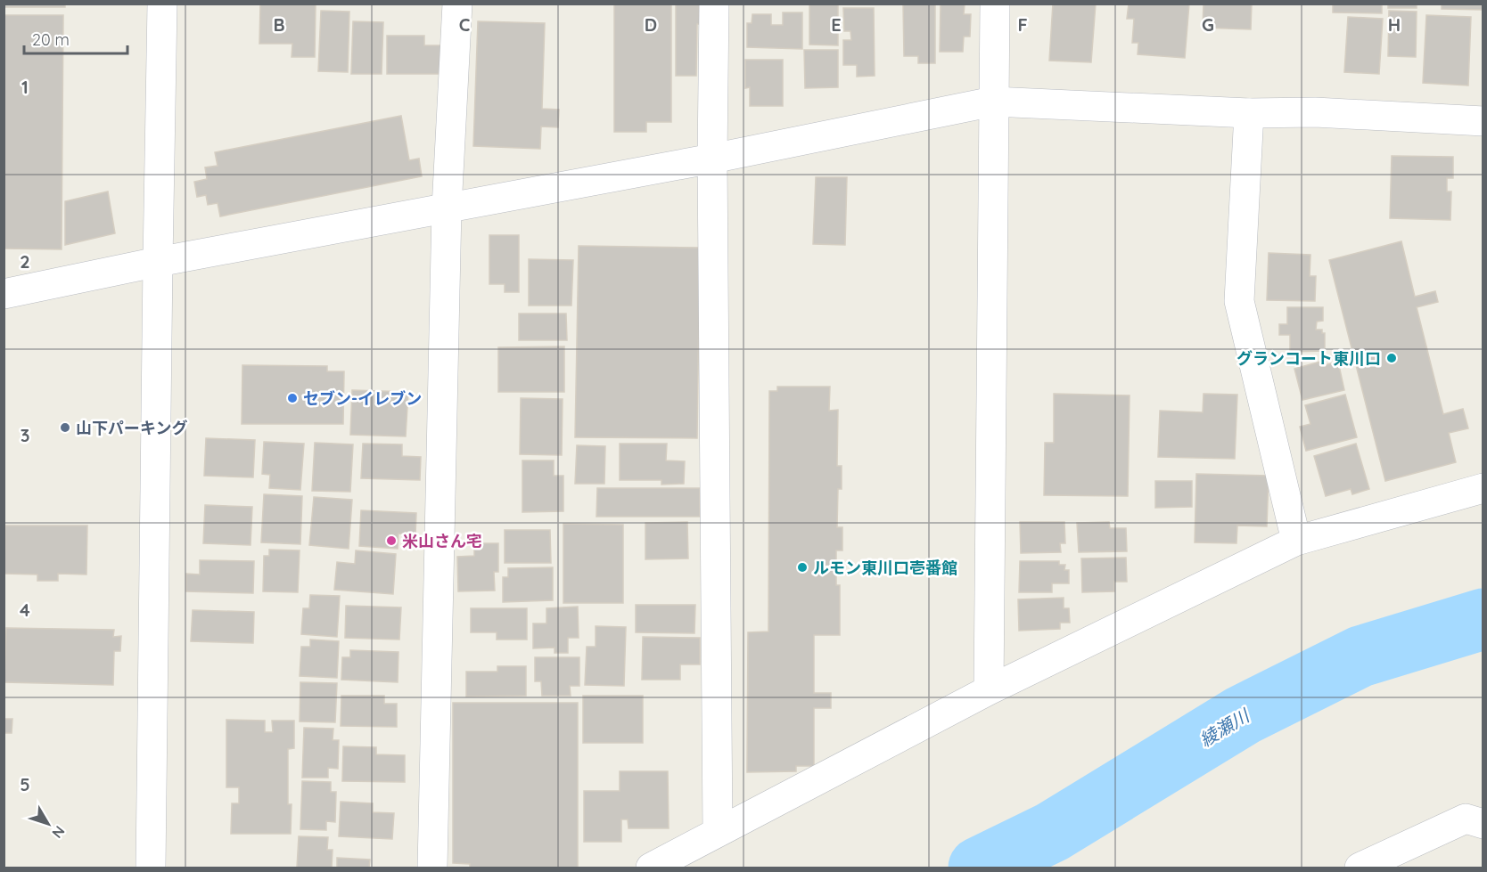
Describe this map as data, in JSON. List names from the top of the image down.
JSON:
{
  "water": ["綾瀬川"],
  "places": [
    "グランコート東川口",
    "セブン-イレブン",
    "山下パーキング",
    "米山さん宅",
    "ルモン東川口壱番館"
  ],
  "scale_bar": "20 m",
  "north": "bottom right",
  "grid": {
    "columns": [
      "B",
      "C",
      "D",
      "E",
      "F",
      "G",
      "H"
    ],
    "rows": [
      "1",
      "2",
      "3",
      "4",
      "5"
    ]
  }
}
